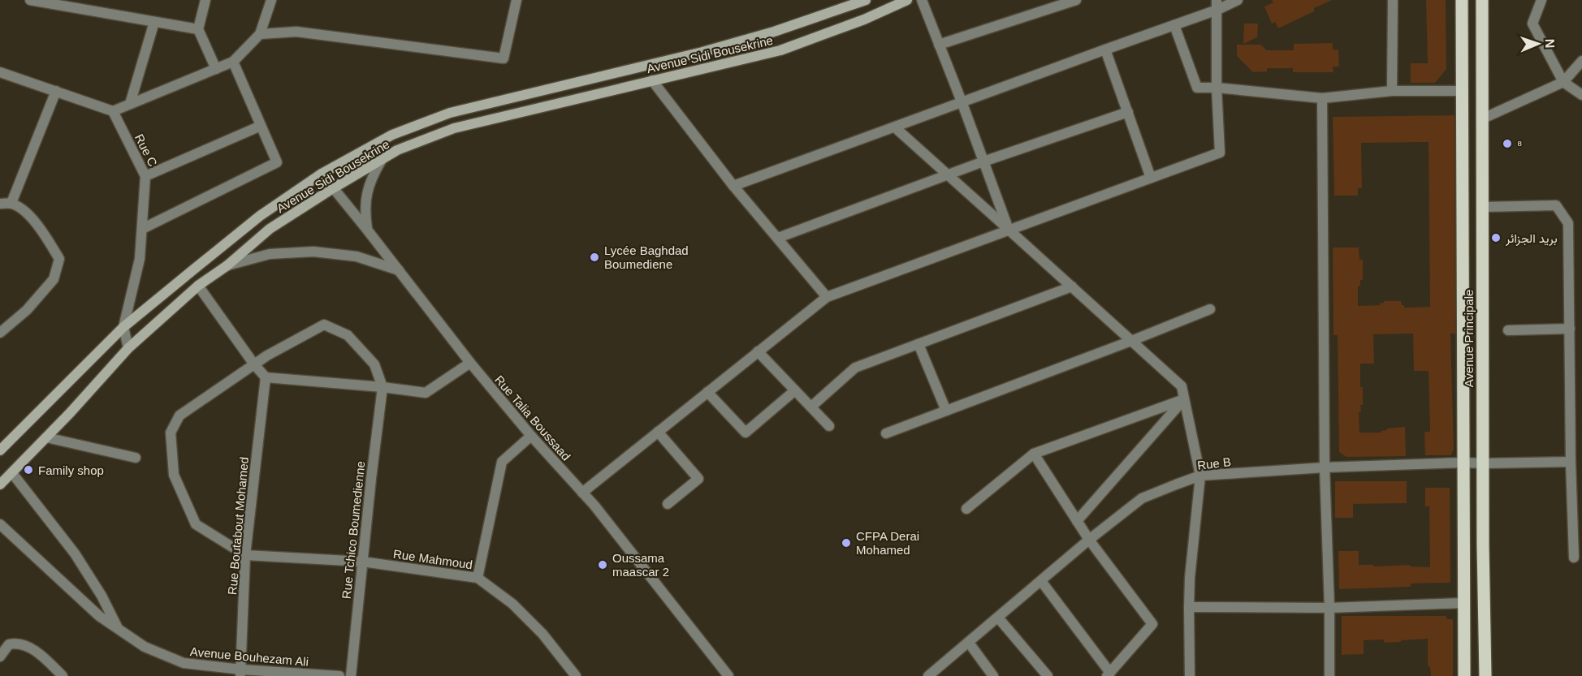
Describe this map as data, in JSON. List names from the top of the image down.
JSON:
{
  "streets": {
    "main road": ["Avenue Sidi Bousekrine", "Avenue Principale"],
    "street": [
      "Rue C",
      "Rue Talia Boussaad",
      "Rue B",
      "Rue Boutabout Mohamed",
      "Rue Tchico Boumedienne",
      "Rue Mahmoud",
      "Avenue Bouhezam Ali"
    ]
  },
  "crossings": [
    ["Avenue Sidi Bousekrine", "Rue C"],
    ["Avenue Sidi Bousekrine", "Rue Talia Boussaad"],
    ["Avenue Principale", "Rue B"],
    ["Rue Boutabout Mohamed", "Rue Mahmoud"],
    ["Rue Boutabout Mohamed", "Avenue Bouhezam Ali"],
    ["Rue Tchico Boumedienne", "Rue Mahmoud"]
  ],
  "places": [
    "⁸",
    "بريد الجزائر",
    "Lycée Baghdad Boumediene",
    "Family shop",
    "CFPA Derai Mohamed",
    "Oussama maascar 2"
  ],
  "north": "right"
}
